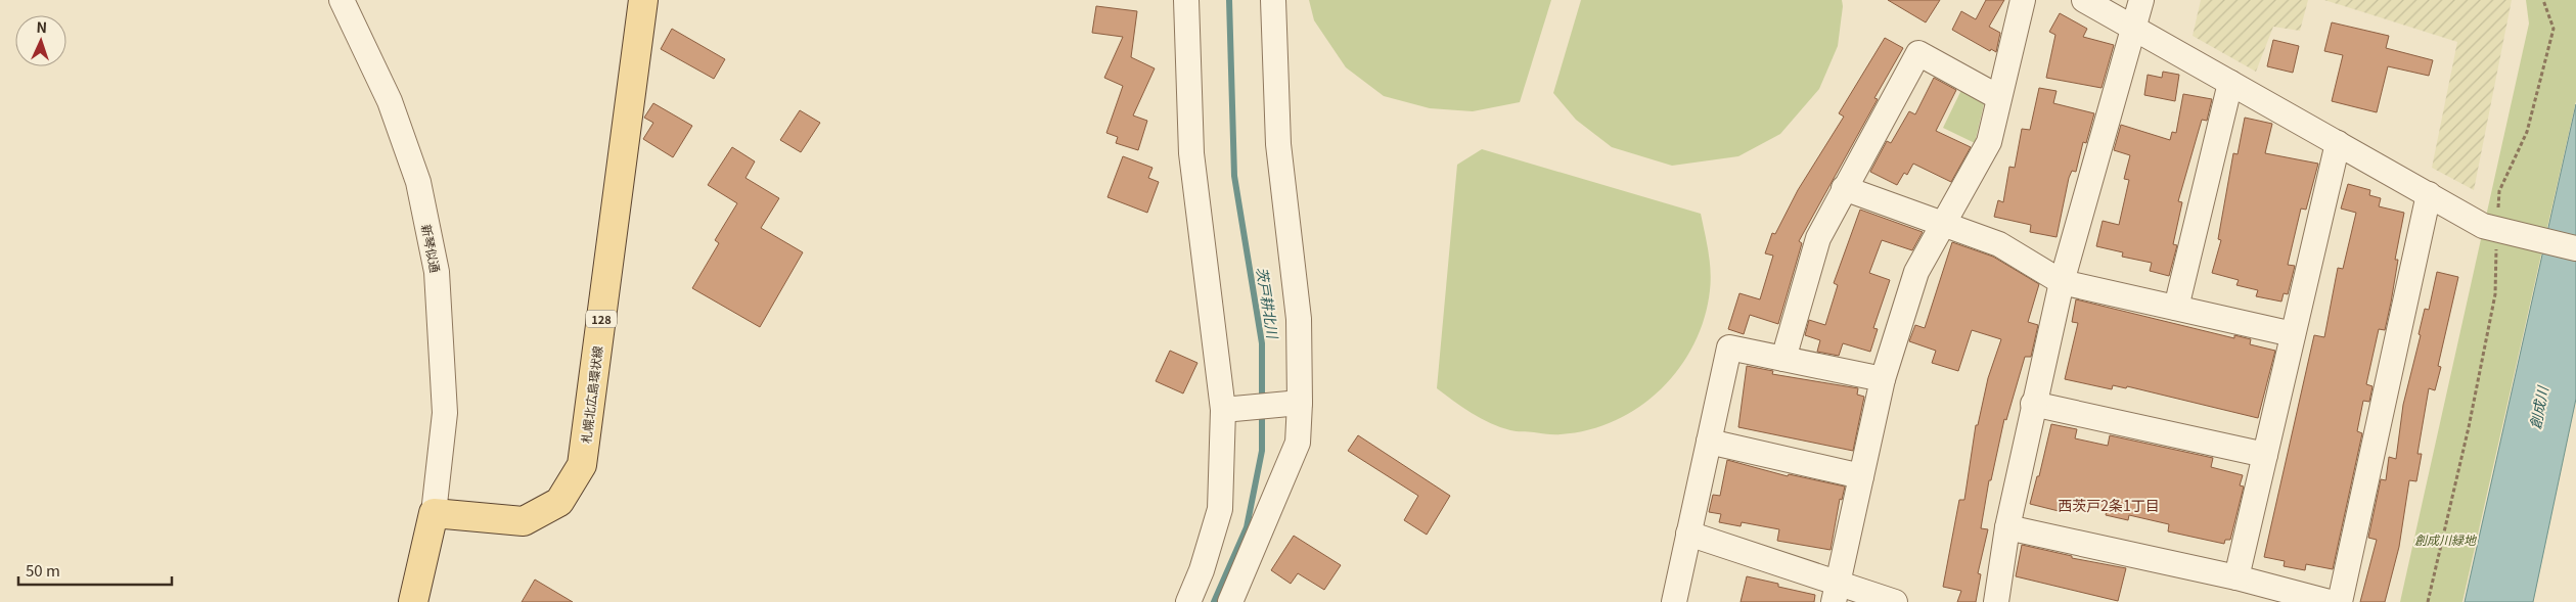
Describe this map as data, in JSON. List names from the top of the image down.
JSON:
{
  "streets": {
    "main road": ["128", "札幌北広島環状線"],
    "street": ["新琴似通"]
  },
  "crossings": [
    ["新琴似通", "札幌北広島環状線"]
  ],
  "districts": ["西茨戸2条1丁目"],
  "water": ["茨戸耕北川", "創成川"],
  "parks": ["創成川緑地"],
  "scale_bar": "50 m",
  "north": "top"
}
